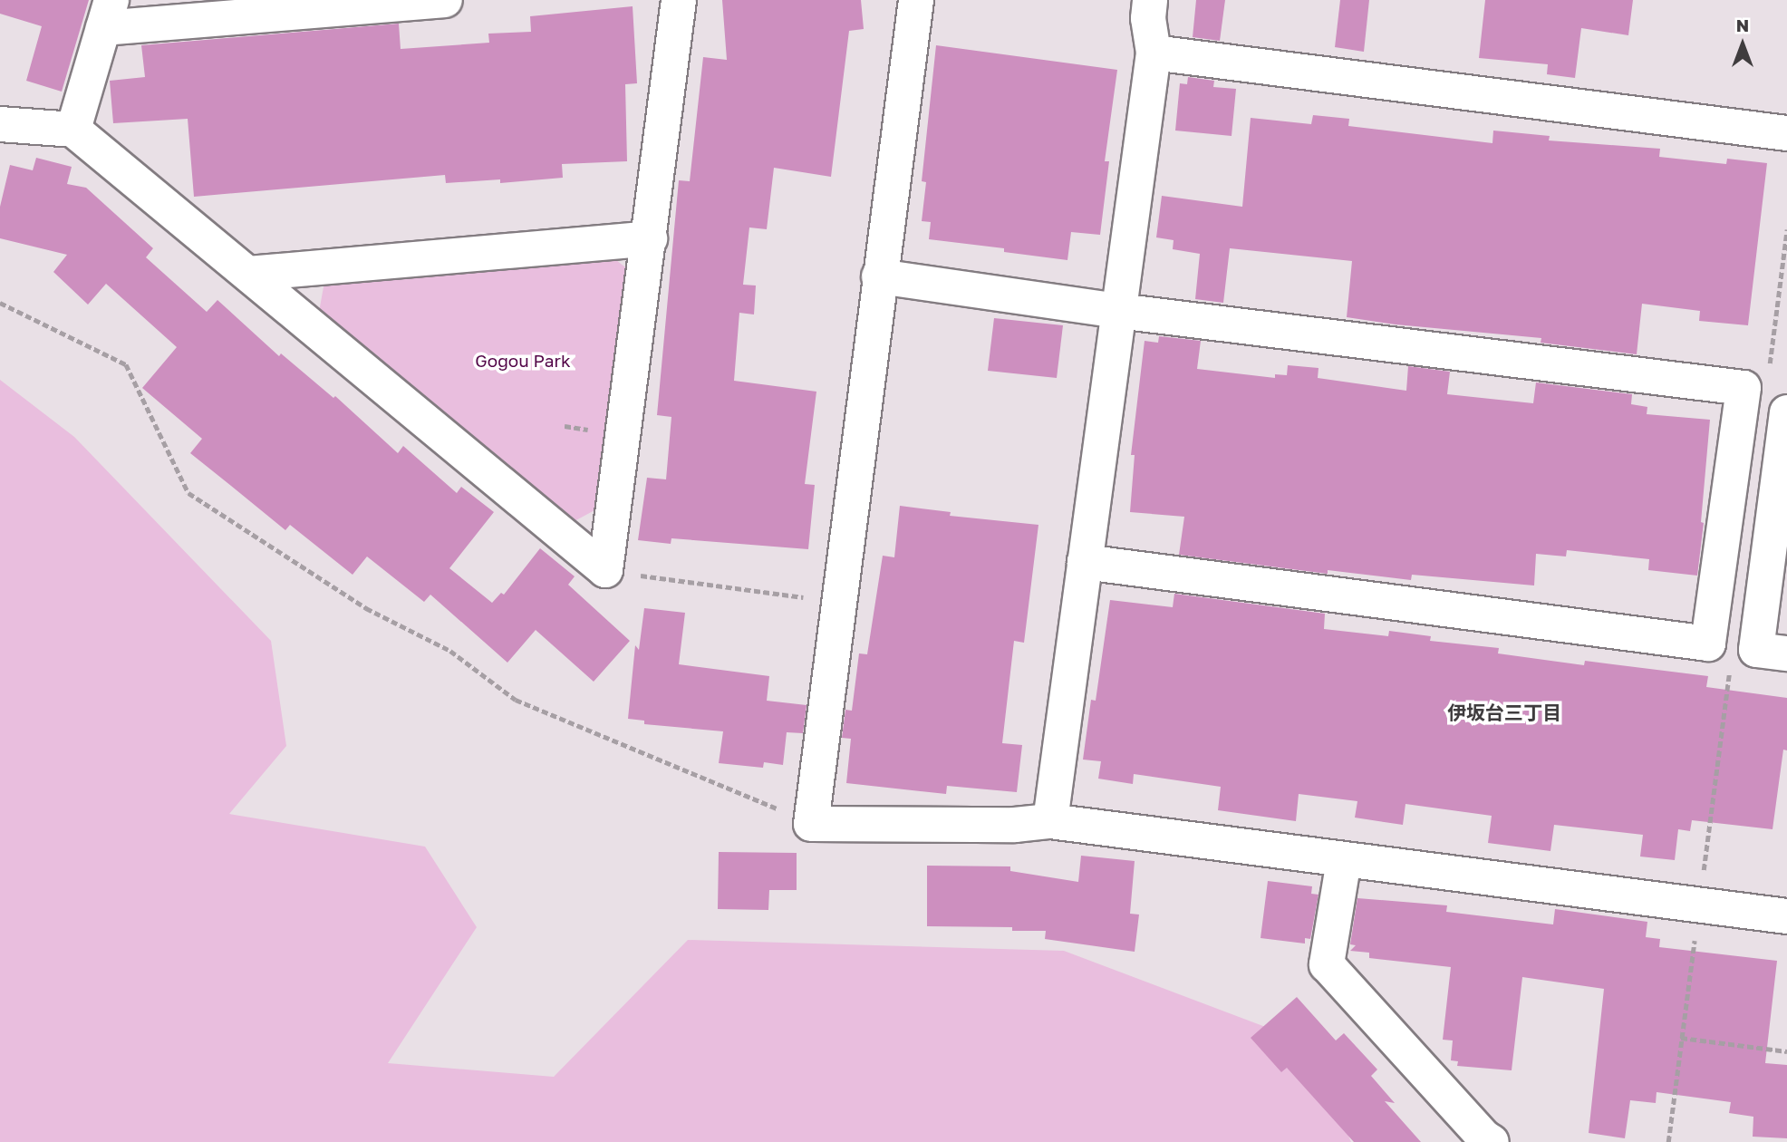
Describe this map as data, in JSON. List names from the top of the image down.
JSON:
{
  "districts": ["伊坂台三丁目"],
  "parks": ["Gogou Park"],
  "north": "top"
}
